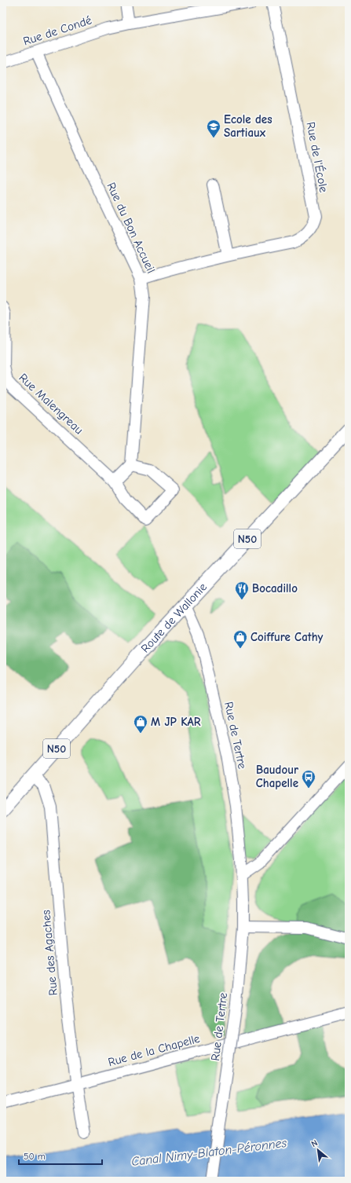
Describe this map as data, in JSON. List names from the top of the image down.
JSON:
{
  "streets": {
    "main road": ["N50", "Route de Wallonie"],
    "street": [
      "Rue de Condé",
      "Rue de l'École",
      "Rue du Bon Accueil",
      "Rue Malengreau",
      "Rue de Tertre",
      "Rue des Agaches",
      "Rue de la Chapelle"
    ]
  },
  "crossings": [
    ["Rue de Condé", "Rue du Bon Accueil"],
    ["Rue de l'École", "Rue du Bon Accueil"],
    ["Rue du Bon Accueil", "Rue Malengreau"],
    ["Route de Wallonie", "Rue de Tertre"],
    ["Route de Wallonie", "Rue des Agaches"],
    ["Rue des Agaches", "Rue de la Chapelle"]
  ],
  "water": ["Canal Nimy-Blaton-Péronnes"],
  "places": {
    "school or university": ["Ecole des Sartiaux"],
    "restaurant": ["Bocadillo"],
    "shop": ["Coiffure Cathy", "M JP KAR"],
    "bus stop": ["Baudour Chapelle"]
  },
  "scale_bar": "50 m",
  "north": "top left"
}
